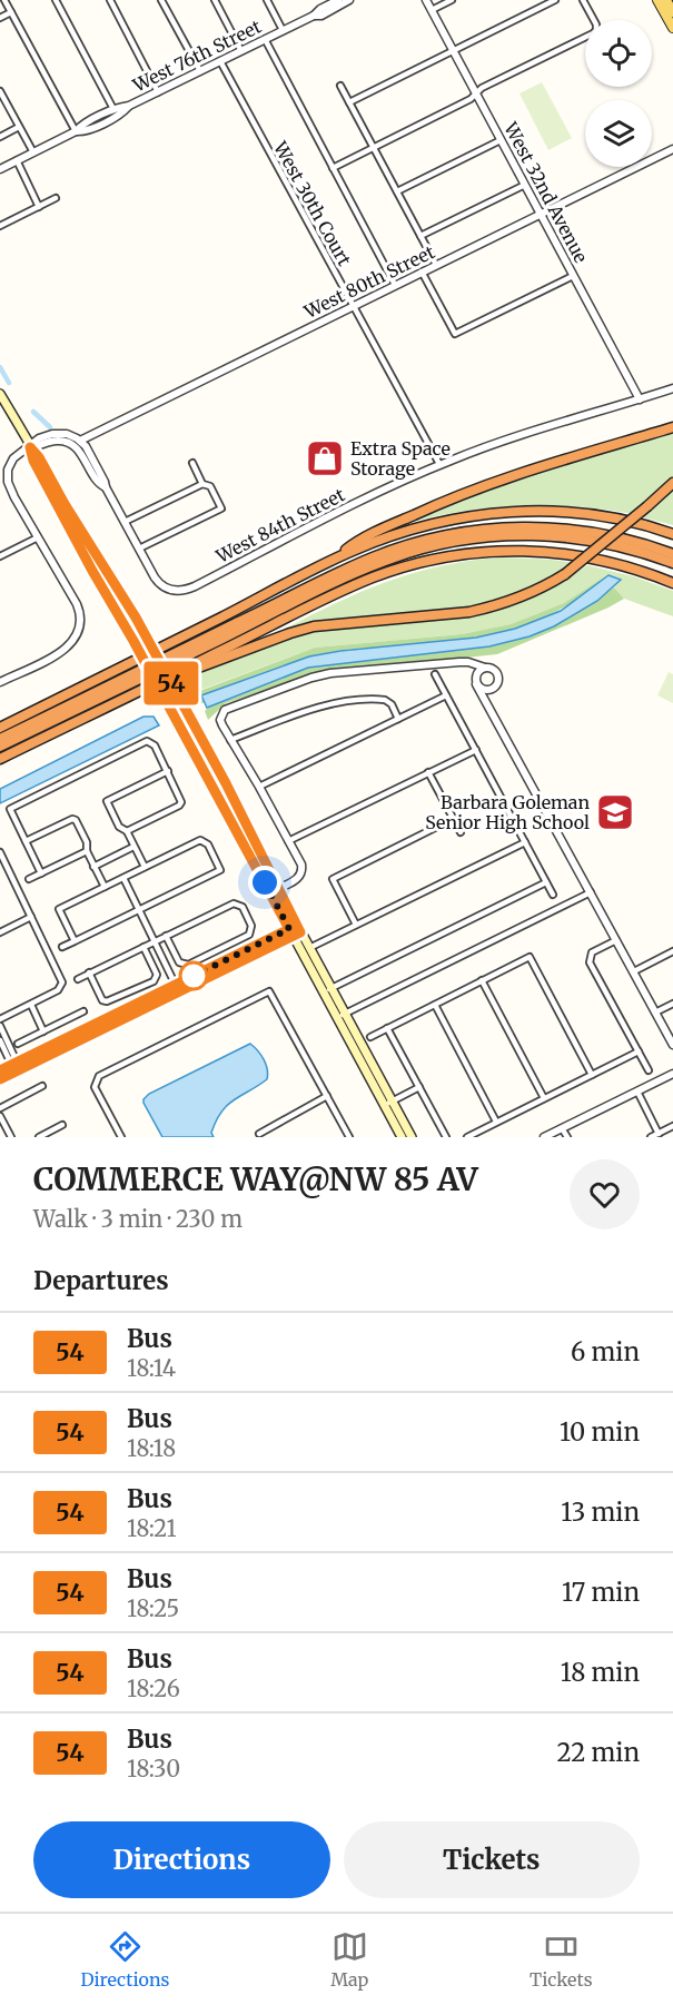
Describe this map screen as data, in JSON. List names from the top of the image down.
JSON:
{
  "streets": {
    "street": [
      "West 76th Street",
      "West 32nd Avenue",
      "West 30th Court",
      "West 80th Street",
      "West 84th Street"
    ]
  },
  "crossings": [
    ["West 76th Street", "West 30th Court"],
    ["West 32nd Avenue", "West 80th Street"],
    ["West 32nd Avenue", "West 84th Street"],
    ["West 30th Court", "West 80th Street"],
    ["West 30th Court", "West 84th Street"]
  ],
  "places": {
    "shop": ["Extra Space Storage"],
    "school or university": ["Barbara Goleman Senior High School"]
  },
  "lines": ["bus line 54"],
  "page": {
    "on_map": "54",
    "heading": [
      ["COMMERCE WAY@NW 85 AV", "Walk · 3 min · 230 m"],
      "Departures"
    ],
    "list": [
      {
        "mark": "54",
        "name": "Bus",
        "note": "18:14",
        "value": "6 min"
      },
      {
        "mark": "54",
        "name": "Bus",
        "note": "18:18",
        "value": "10 min"
      },
      {
        "mark": "54",
        "name": "Bus",
        "note": "18:21",
        "value": "13 min"
      },
      {
        "mark": "54",
        "name": "Bus",
        "note": "18:25",
        "value": "17 min"
      },
      {
        "mark": "54",
        "name": "Bus",
        "note": "18:26",
        "value": "18 min"
      },
      {
        "mark": "54",
        "name": "Bus",
        "note": "18:30",
        "value": "22 min"
      }
    ],
    "buttons": ["Directions", "Tickets"],
    "tabs": ["Directions", "Map", "Tickets"]
  }
}
